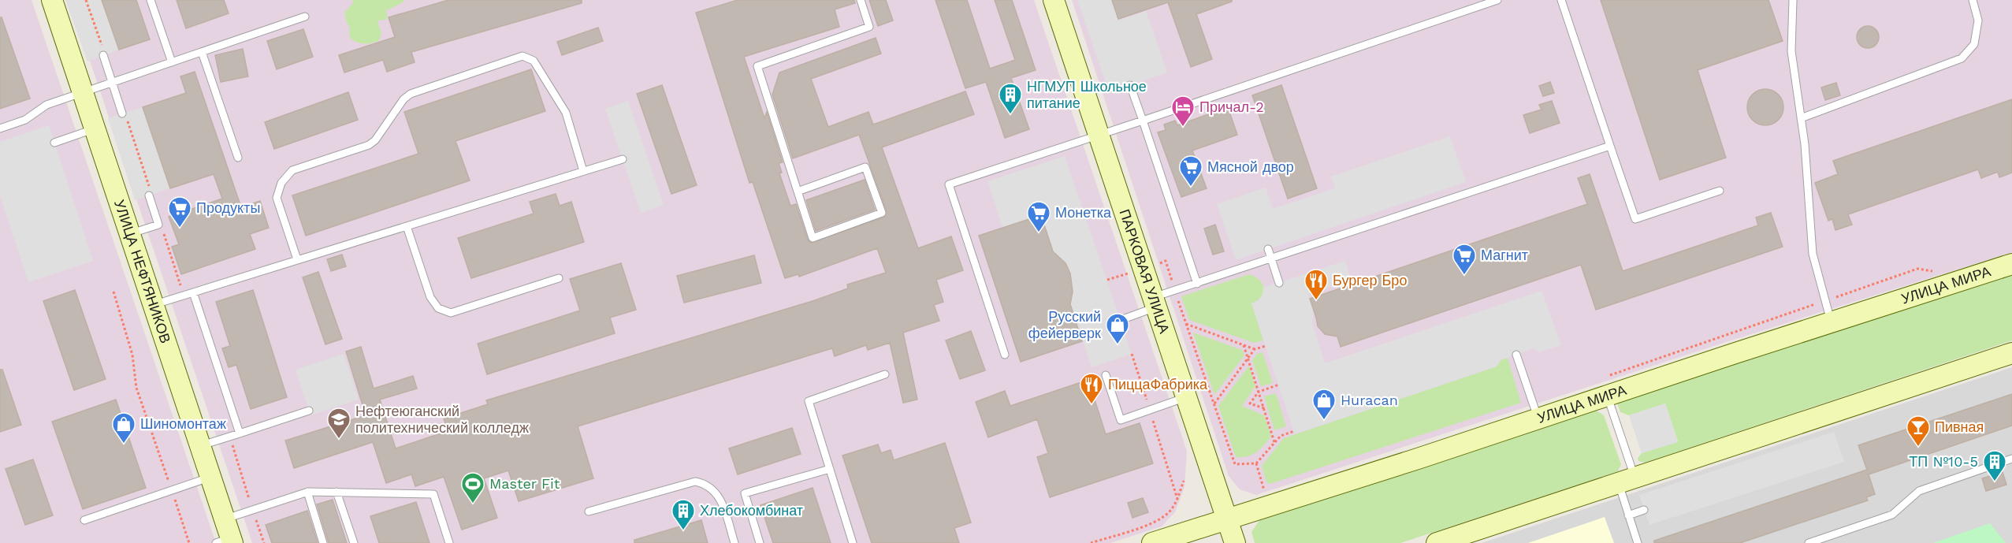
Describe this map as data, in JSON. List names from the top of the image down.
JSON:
{
  "streets": {
    "main road": ["ПАРКОВАЯ УЛИЦА", "УЛИЦА НЕФТЯНИКОВ", "УЛИЦА МИРА"]
  },
  "crossings": [
    ["ПАРКОВАЯ УЛИЦА", "УЛИЦА МИРА"]
  ],
  "places": {
    "building": ["НГМУП Школьное питание", "ТП №10-5", "Хлебокомбинат"],
    "hotel": ["Причал-2"],
    "supermarket": [
      "Мясной двор",
      "Продукты",
      "Монетка",
      "Магнит"
    ],
    "restaurant": ["Бургер Бро", "ПиццаФабрика"],
    "shop": ["Русский фейерверк", "Huracan", "Шиномонтаж"],
    "school or university": ["Нефтеюганский политехнический колледж"],
    "bar": ["Пивная"],
    "sports": ["Master Fit"]
  }
}
